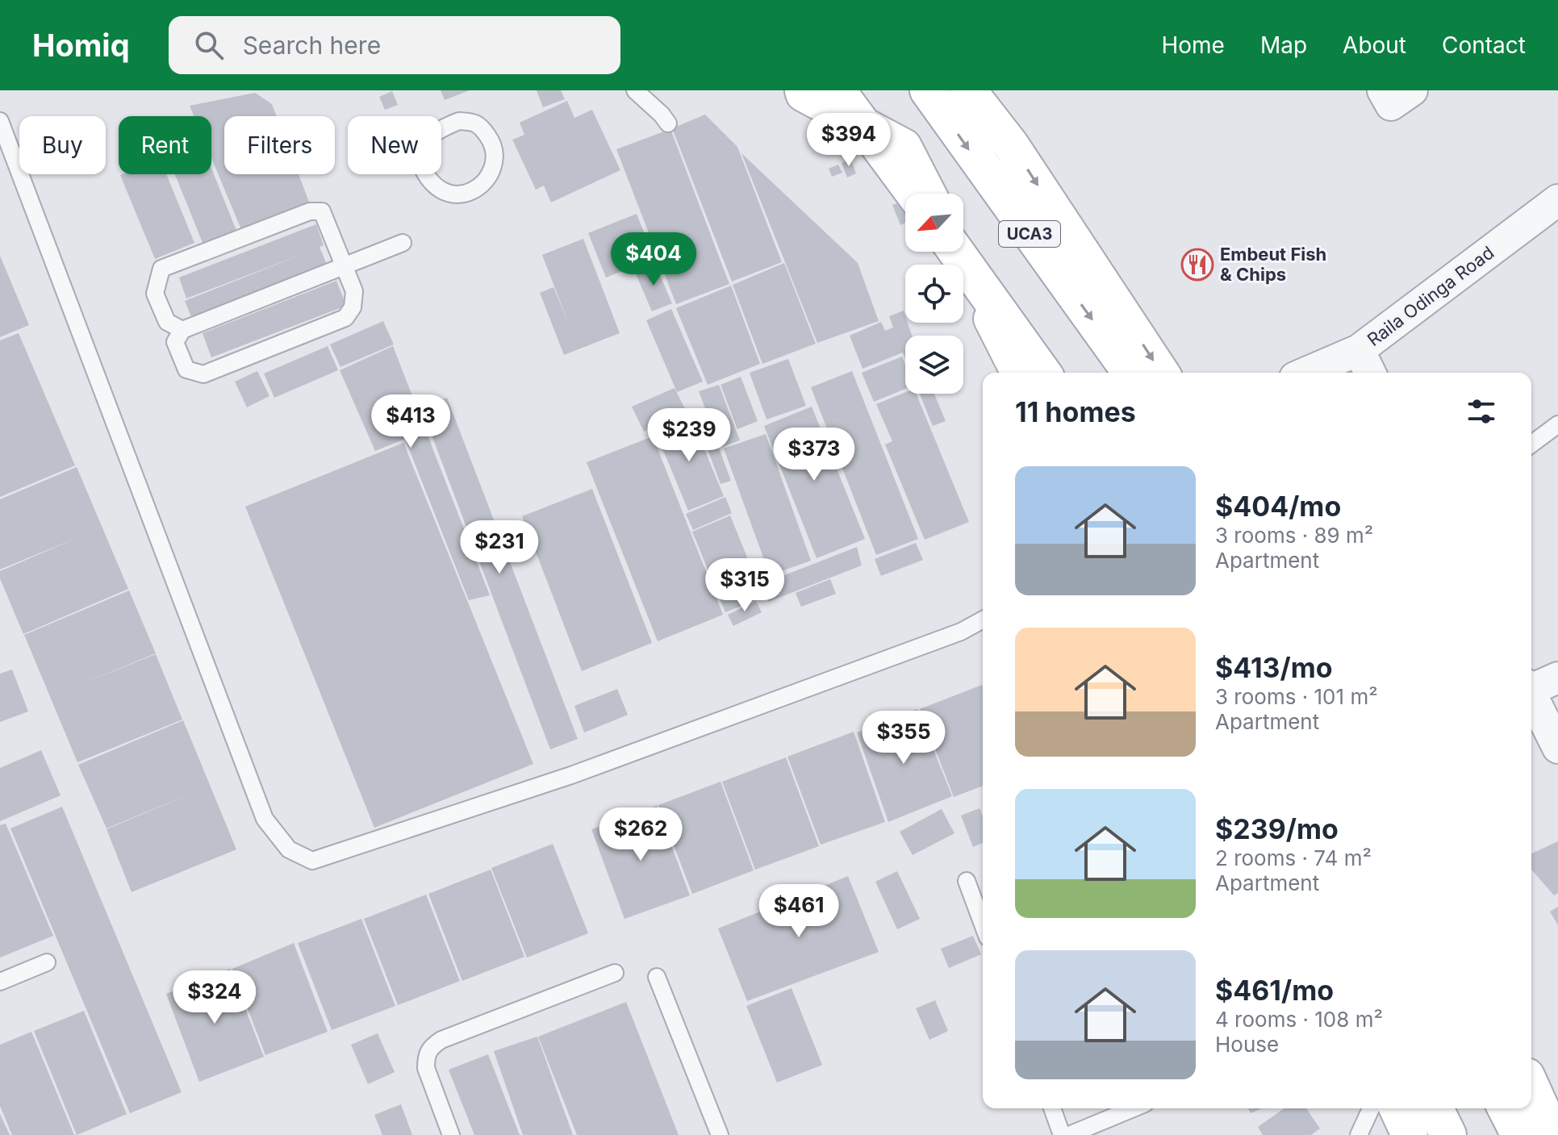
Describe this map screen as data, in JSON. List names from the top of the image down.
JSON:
{
  "streets": {
    "main road": ["UCA3"],
    "street": ["Raila Odinga Road"]
  },
  "places": {
    "restaurant": ["Embeut Fish & Chips"]
  },
  "north": "bottom left",
  "page": {
    "header": "Homiq",
    "search": "Search here",
    "nav": [
      "Home",
      "Map",
      "About",
      "Contact"
    ],
    "price": [
      "$394",
      "$404",
      "$413",
      "$239",
      "$373",
      "$231",
      "$315",
      "$355",
      "$262",
      "$461",
      "$324"
    ],
    "chip": [
      "Buy",
      "Rent",
      "Filters",
      "New"
    ],
    "heading": "11 homes",
    "list": [
      {
        "name": "$404/mo",
        "note": "3 rooms · 89 m² · Apartment"
      },
      {
        "name": "$413/mo",
        "note": "3 rooms · 101 m² · Apartment"
      },
      {
        "name": "$239/mo",
        "note": "2 rooms · 74 m² · Apartment"
      },
      {
        "name": "$461/mo",
        "note": "4 rooms · 108 m² · House"
      }
    ]
  }
}
